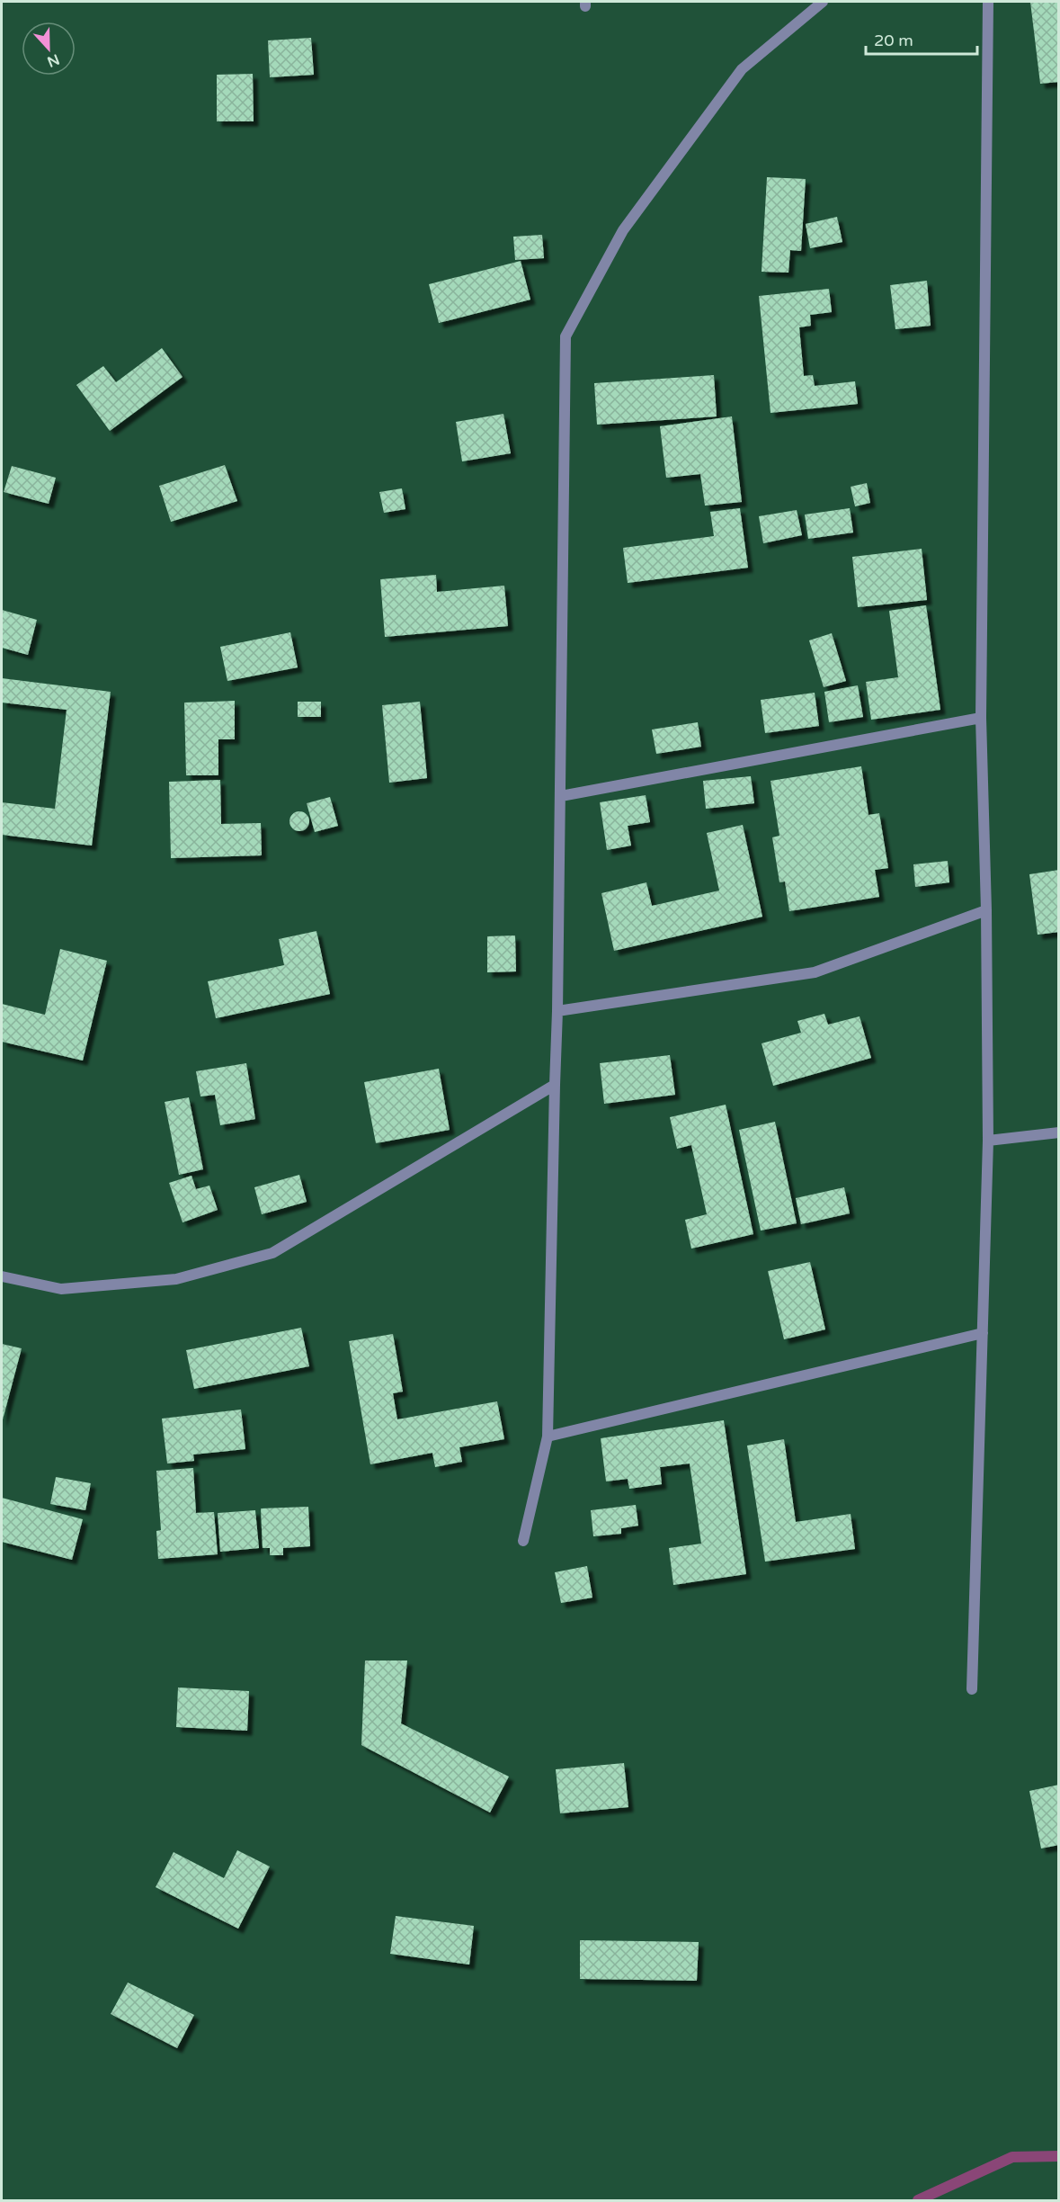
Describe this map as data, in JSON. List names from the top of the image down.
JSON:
{
  "scale_bar": "20 m",
  "north": "bottom"
}
